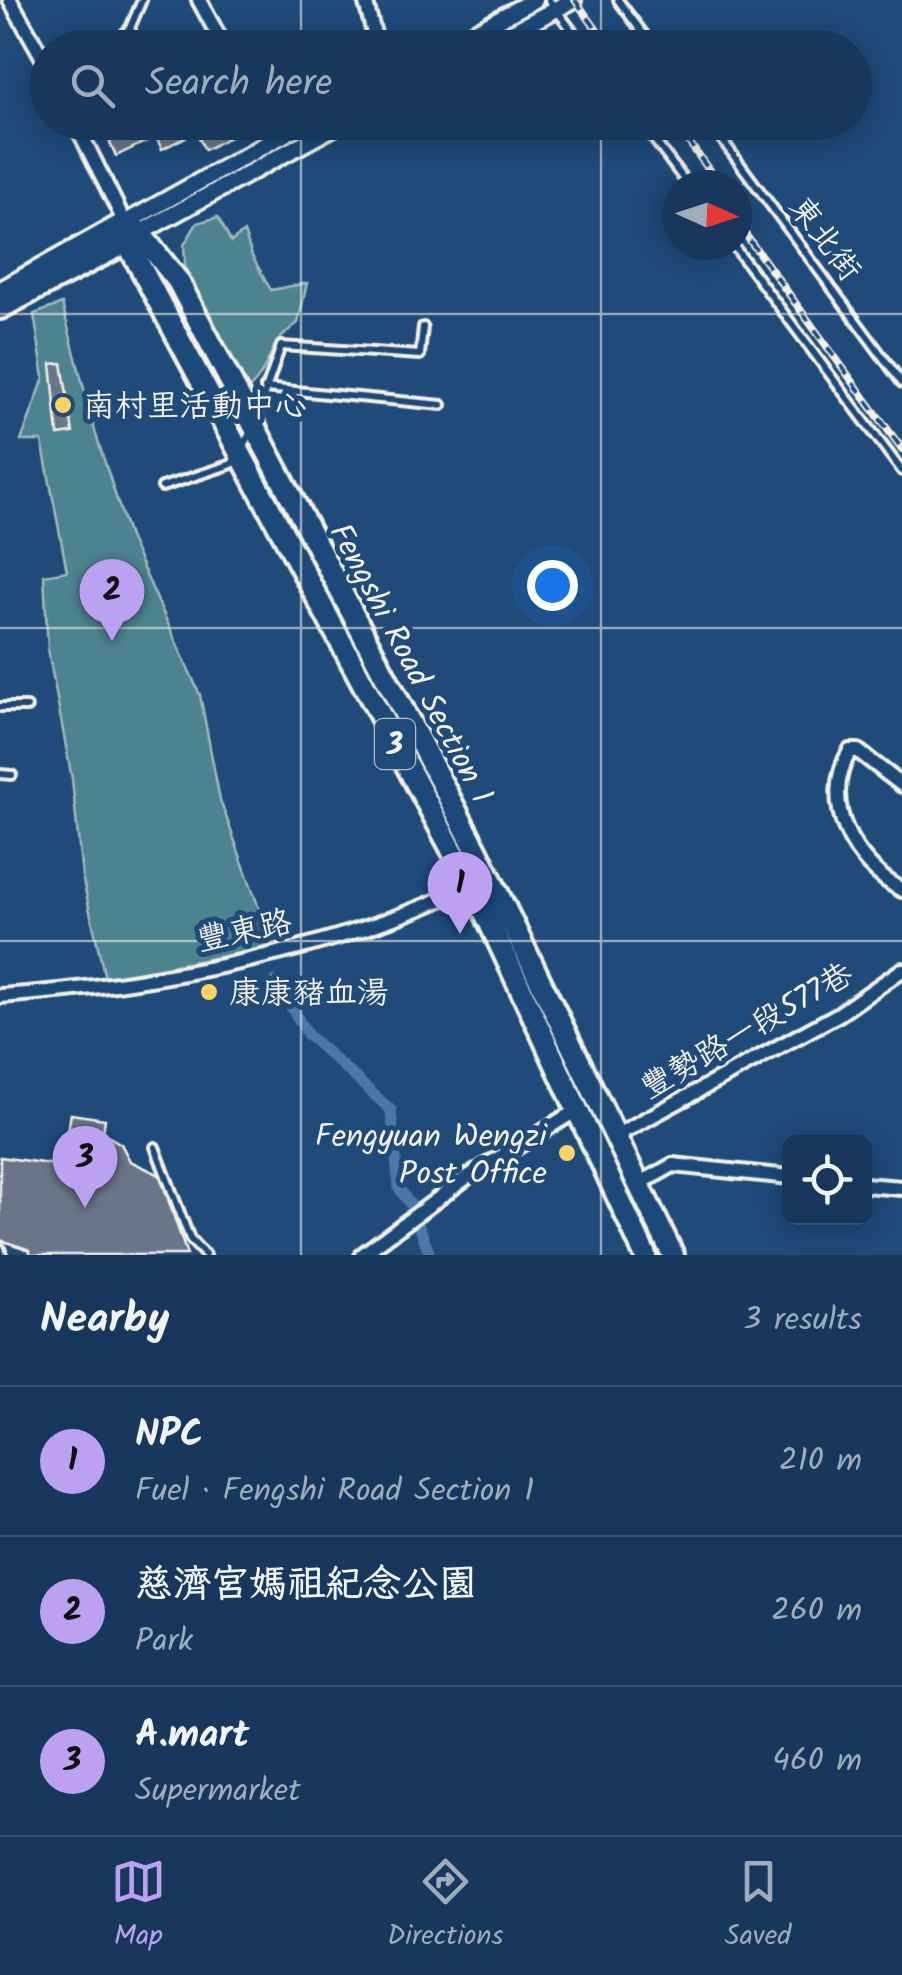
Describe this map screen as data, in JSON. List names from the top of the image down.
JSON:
{
  "streets": {
    "main road": ["Fengshi Road Section 1", "3"],
    "street": ["豐東路", "豐勢路一段577巷"],
    "lane": ["東北街"]
  },
  "crossings": [
    ["Fengshi Road Section 1", "豐東路"],
    ["Fengshi Road Section 1", "豐勢路一段577巷"]
  ],
  "places": ["南村里活動中心", "康康豬血湯", "Fengyuan Wengzi Post Office"],
  "north": "right",
  "page": {
    "search": "Search here",
    "pins": ["2", "1", "3"],
    "heading": ["Nearby", "3 results"],
    "list": [
      {
        "mark": "1",
        "name": "NPC",
        "note": "Fuel · Fengshi Road Section 1",
        "value": "210 m"
      },
      {
        "mark": "2",
        "name": "慈濟宮媽祖紀念公園",
        "note": "Park",
        "value": "260 m"
      },
      {
        "mark": "3",
        "name": "A.mart",
        "note": "Supermarket",
        "value": "460 m"
      }
    ],
    "nav": ["Map", "Directions", "Saved"]
  }
}
